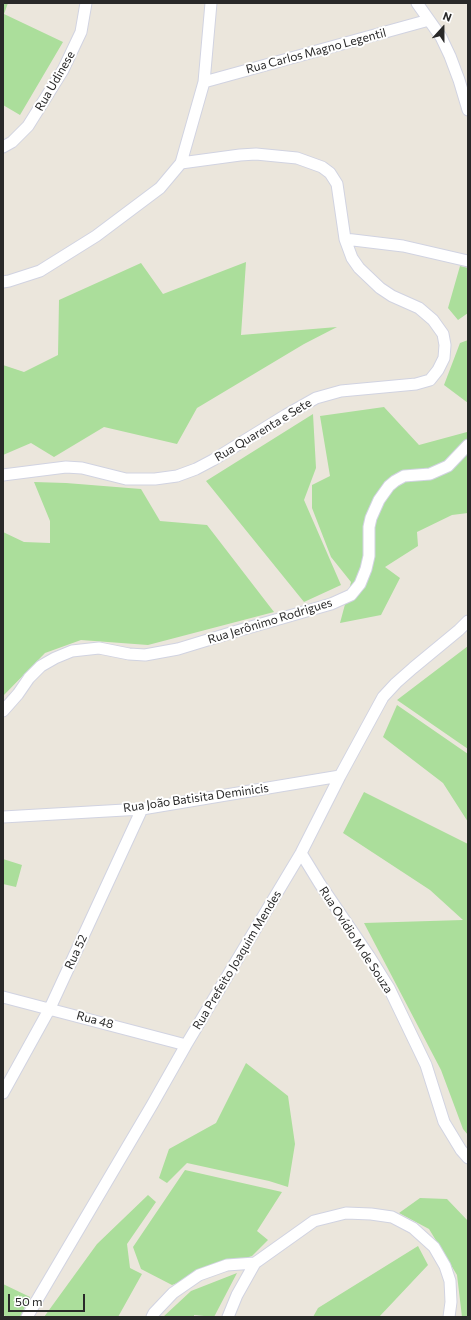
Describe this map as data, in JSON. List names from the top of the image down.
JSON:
{
  "streets": {
    "street": [
      "Rua Carlos Magno Legentil",
      "Rua Udinese",
      "Rua Quarenta e Sete",
      "Rua Jerônimo Rodrigues",
      "Rua João Batisita Deminicis",
      "Rua Ovídio M de Souza",
      "Rua 52",
      "Rua Prefeito Joaquim Mendes",
      "Rua 48"
    ]
  },
  "crossings": [
    ["Rua João Batisita Deminicis", "Rua 52"],
    ["Rua João Batisita Deminicis", "Rua Prefeito Joaquim Mendes"],
    ["Rua Ovídio M de Souza", "Rua Prefeito Joaquim Mendes"],
    ["Rua 52", "Rua 48"],
    ["Rua Prefeito Joaquim Mendes", "Rua 48"]
  ],
  "scale_bar": "50 m",
  "north": "top"
}
